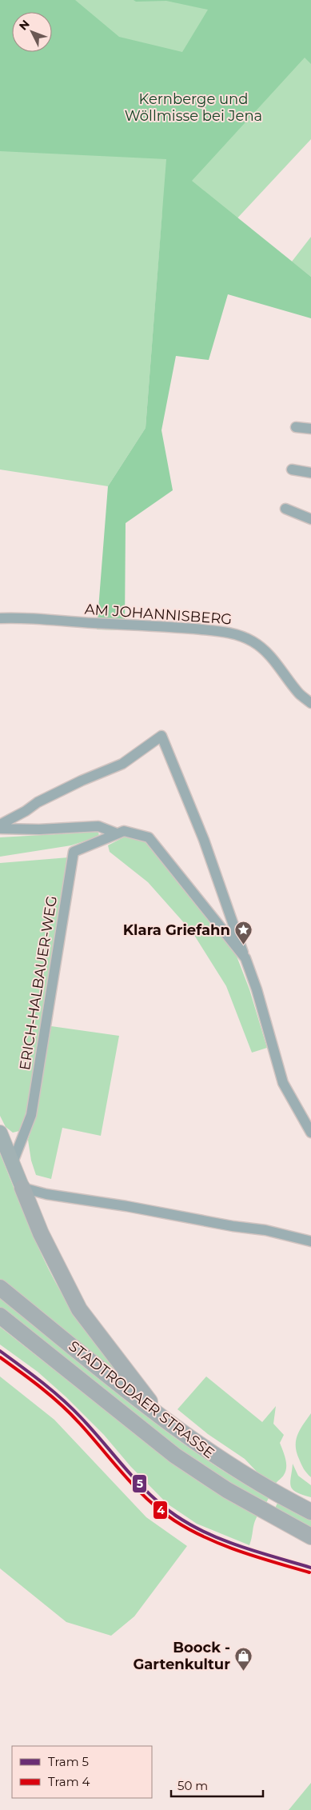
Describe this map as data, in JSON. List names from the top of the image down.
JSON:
{
  "streets": {
    "main road": ["STADTRODAER STRASSE"],
    "street": ["AM JOHANNISBERG", "ERICH-HALBAUER-WEG"]
  },
  "parks": ["Kernberge und Wöllmisse bei Jena"],
  "places": {
    "place": ["Klara Griefahn"],
    "shop": ["Boock - Gartenkultur"]
  },
  "lines": ["tram line 5", "tram line 4"],
  "legend": ["Tram 5", "Tram 4"],
  "scale_bar": "50 m",
  "north": "top left"
}
